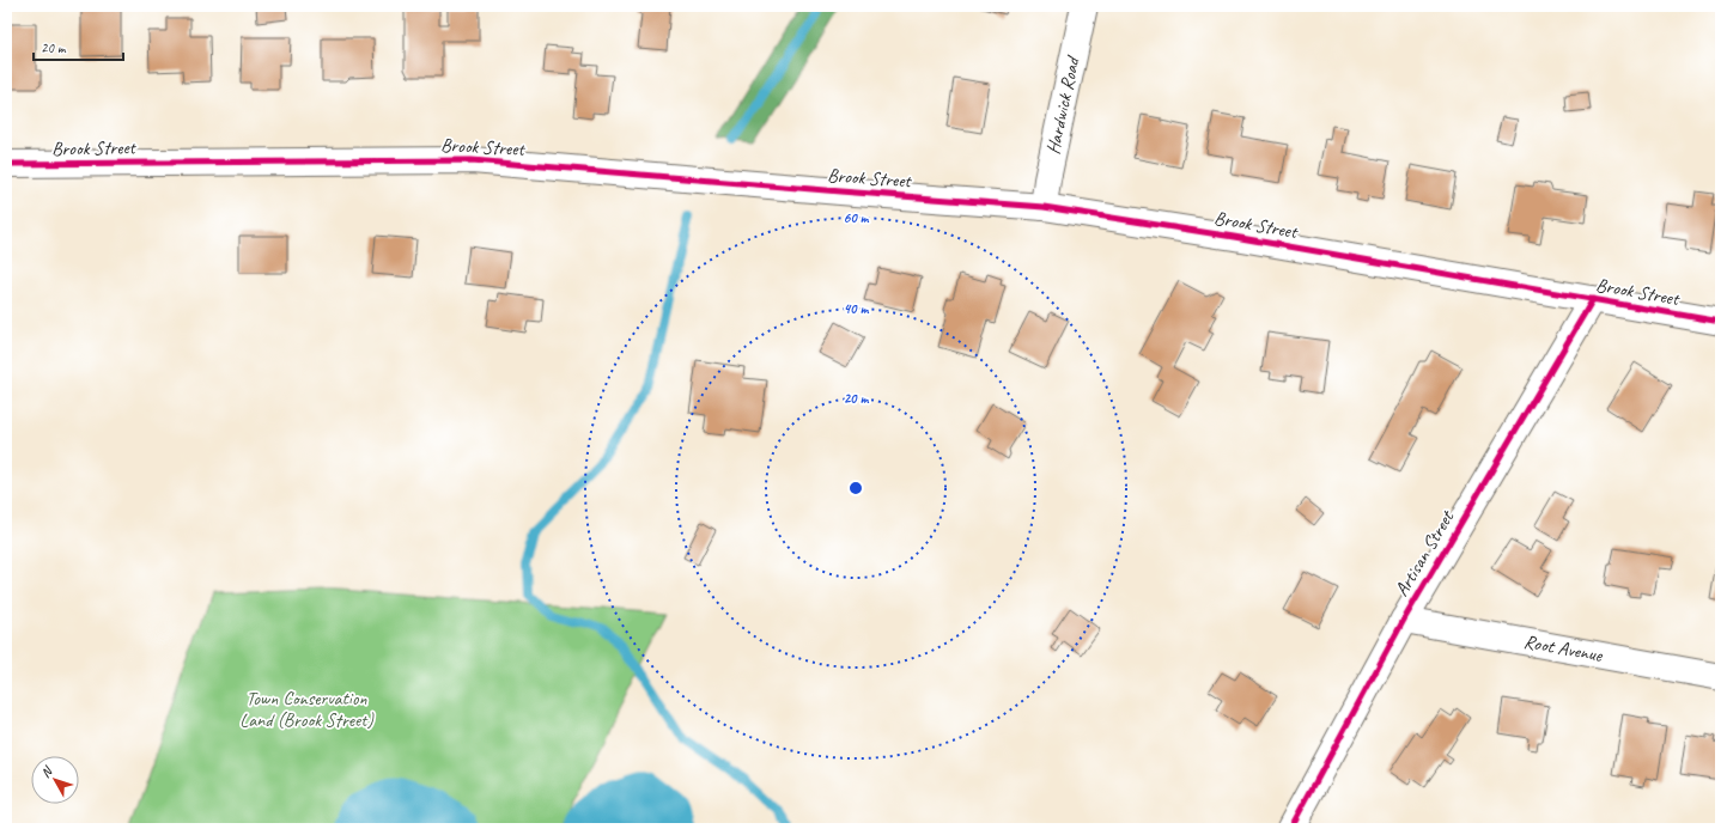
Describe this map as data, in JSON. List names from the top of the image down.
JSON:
{
  "streets": {
    "street": [
      "Hardwick Road",
      "Brook Street",
      "Artisan Street",
      "Root Avenue"
    ]
  },
  "crossings": [
    ["Hardwick Road", "Brook Street"],
    ["Brook Street", "Artisan Street"],
    ["Artisan Street", "Root Avenue"]
  ],
  "parks": ["Town Conservation Land (Brook Street)"],
  "scale_bar": "20 m",
  "north": "top left",
  "rings": ["60 m", "40 m", "20 m"]
}
